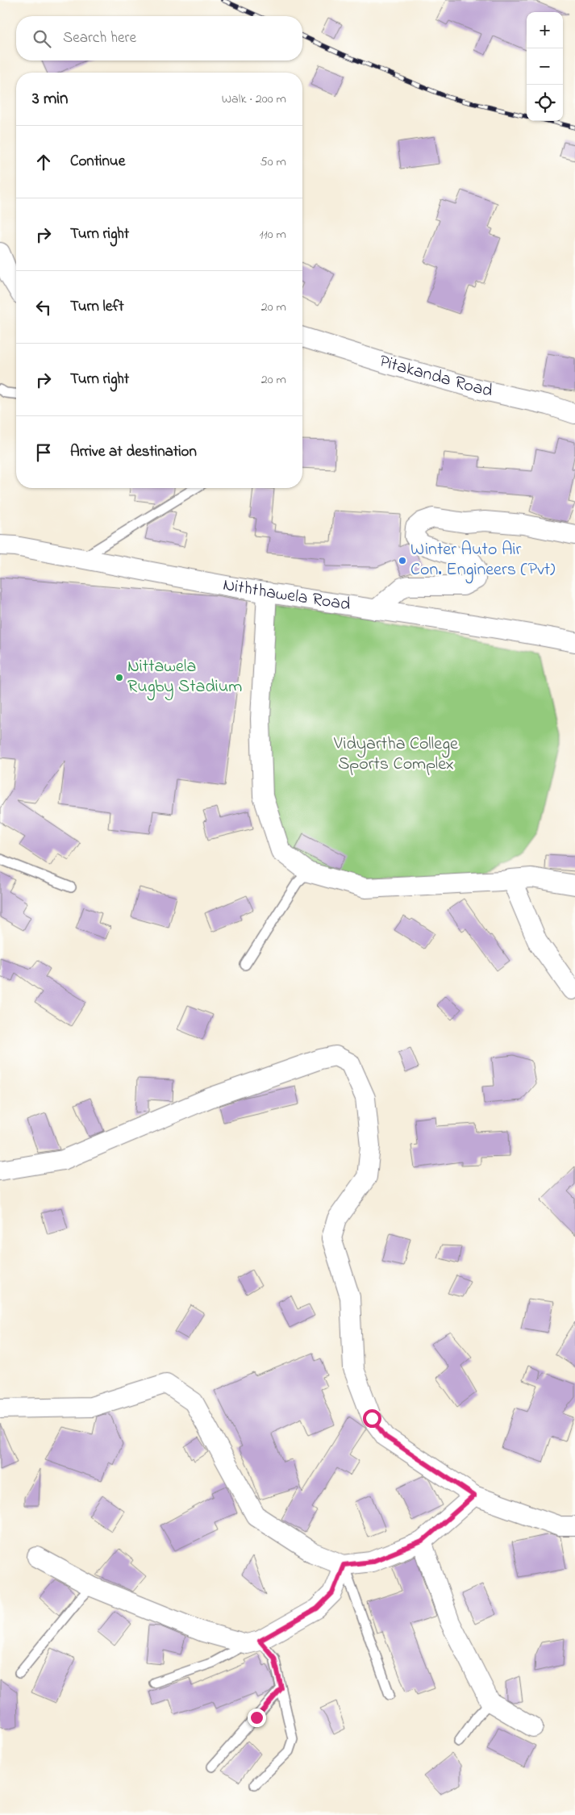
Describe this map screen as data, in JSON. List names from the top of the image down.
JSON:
{
  "streets": {
    "street": ["Pitakanda Road", "Niththawela Road"]
  },
  "parks": ["Vidyartha College Sports Complex"],
  "places": ["Winter Auto Air Con. Engineers (Pvt)", "Nittawela Rugby Stadium"],
  "page": {
    "map_buttons": ["+", "−"],
    "search": "Search here",
    "heading": ["3 min", "Walk · 200 m"],
    "list": [
      ["Continue", "50 m"],
      ["Turn right", "110 m"],
      ["Turn left", "20 m"],
      ["Turn right", "20 m"],
      "Arrive at destination"
    ]
  }
}
